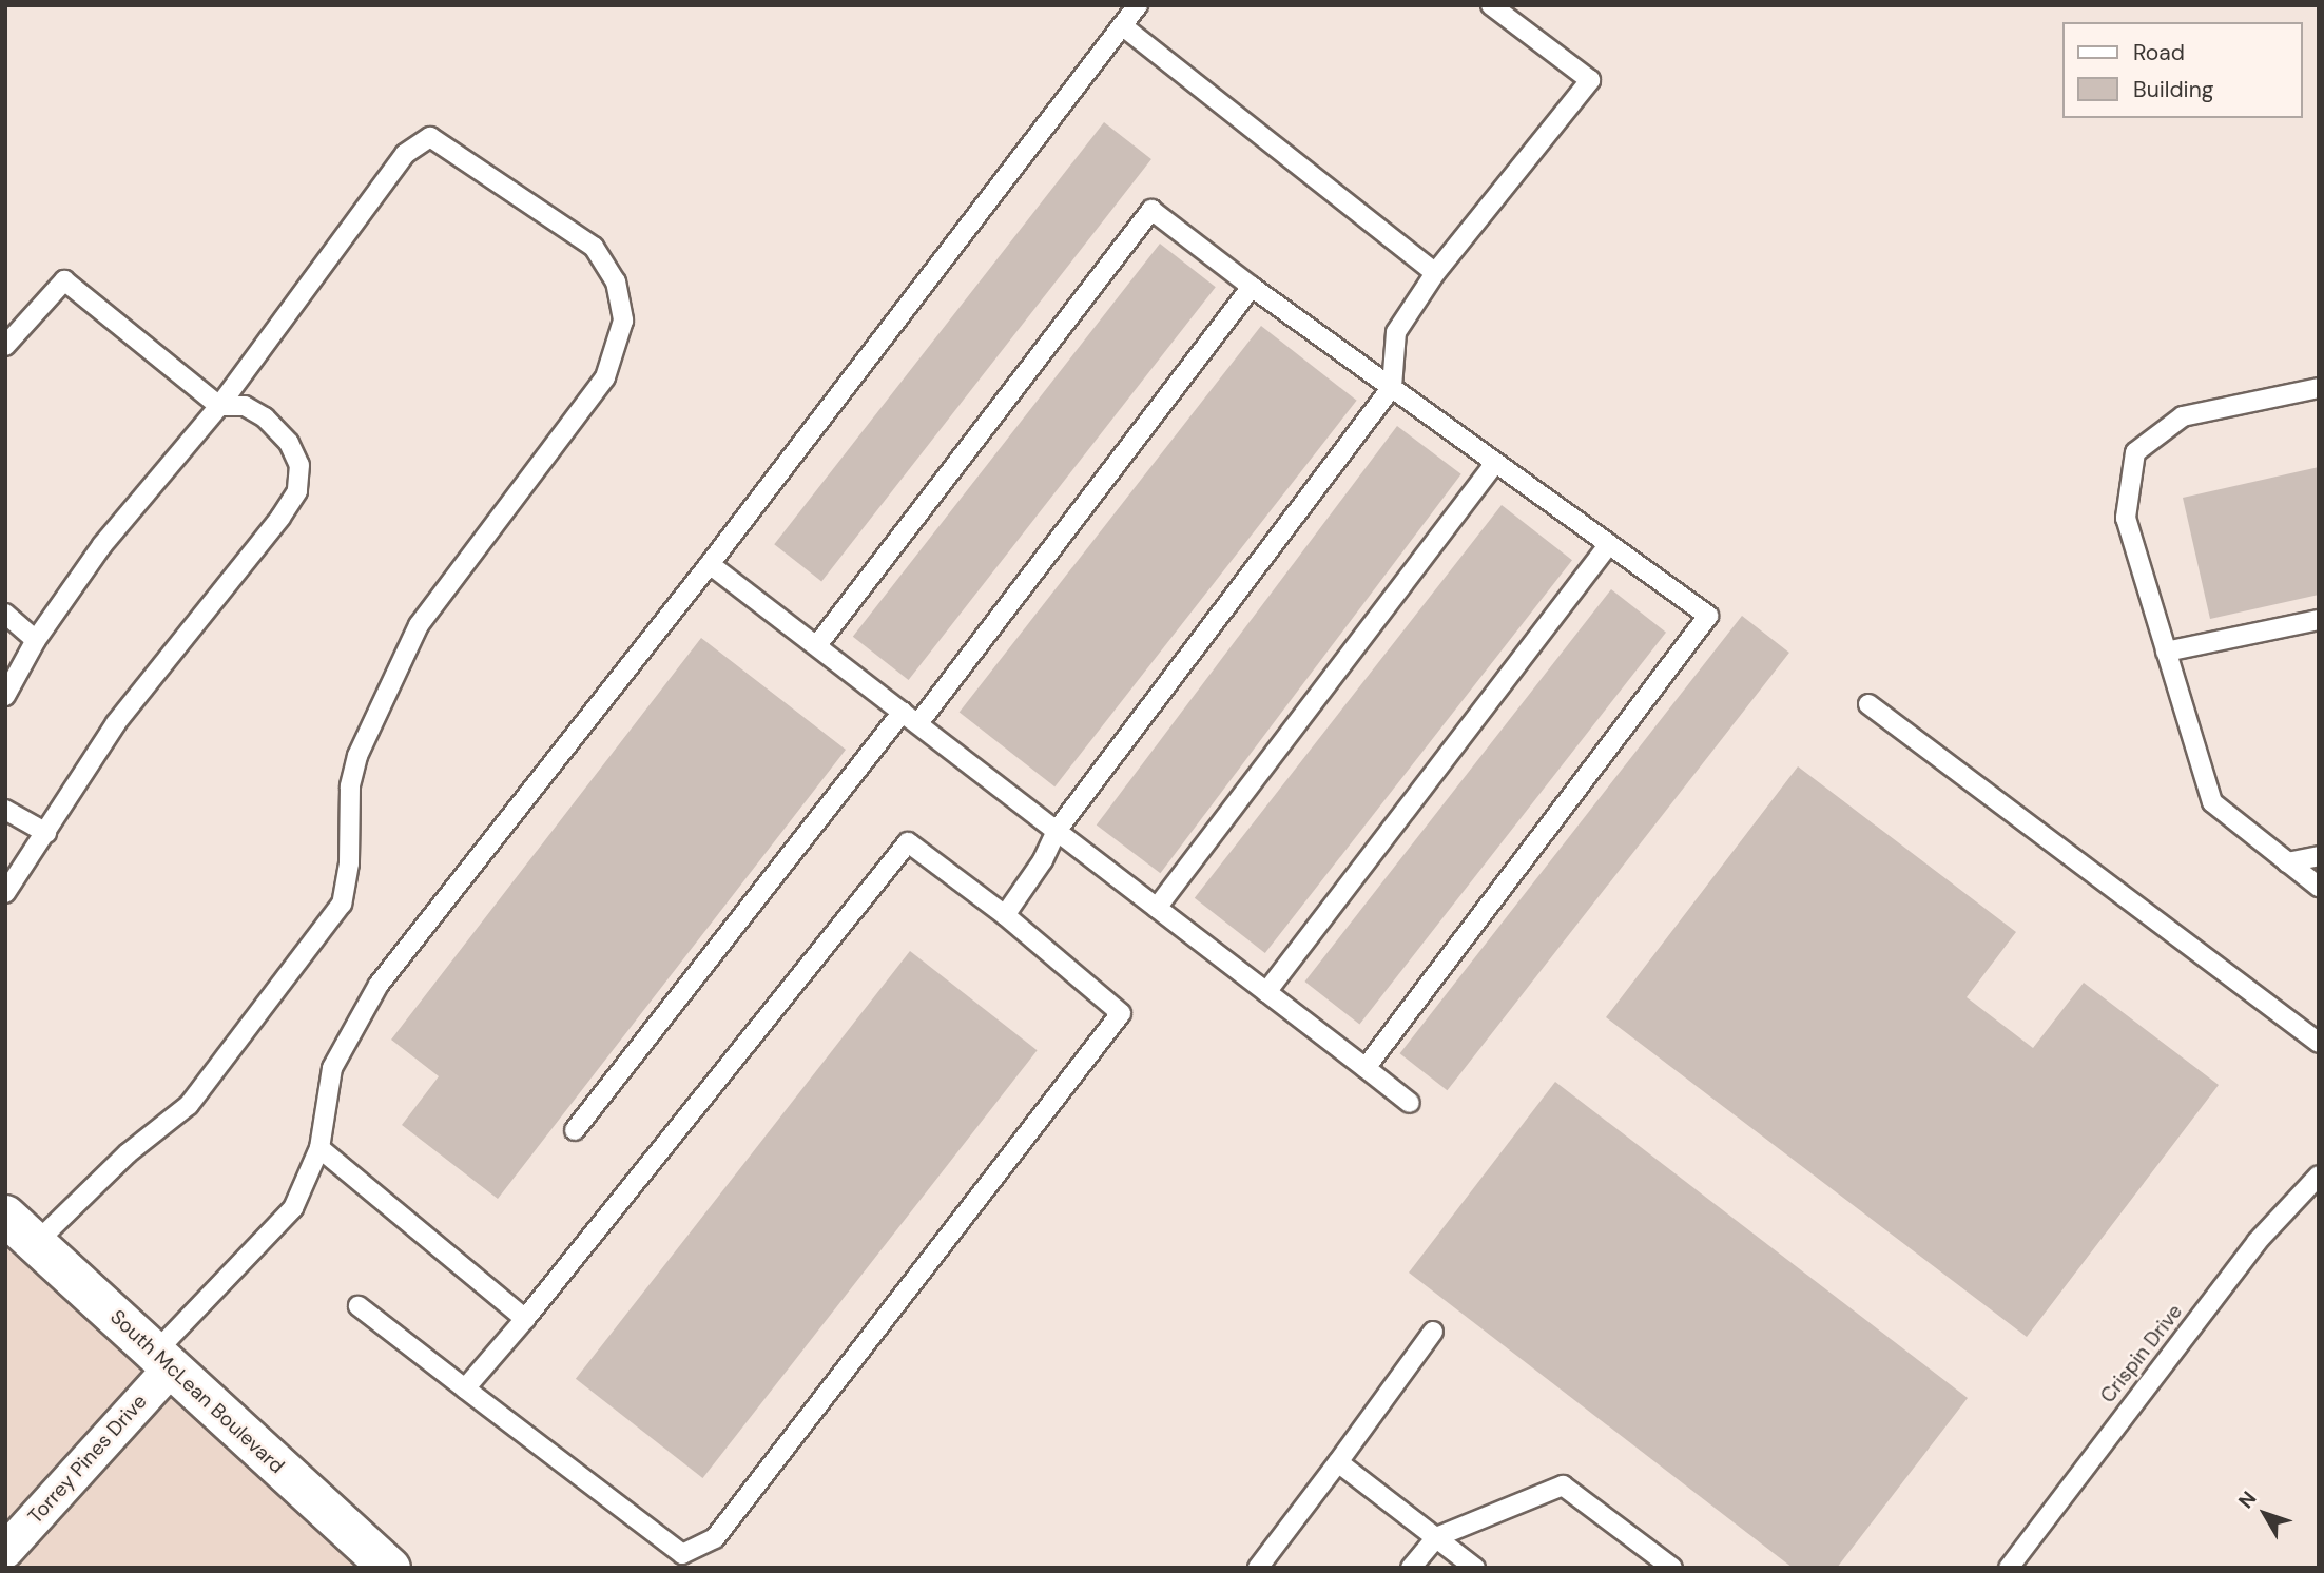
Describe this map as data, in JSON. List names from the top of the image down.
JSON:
{
  "streets": {
    "main road": ["South McLean Boulevard"],
    "street": ["Torrey Pines Drive"],
    "lane": ["Crispin Drive"]
  },
  "crossings": [
    ["South McLean Boulevard", "Torrey Pines Drive"]
  ],
  "legend": ["Road", "Building"],
  "north": "top left"
}
